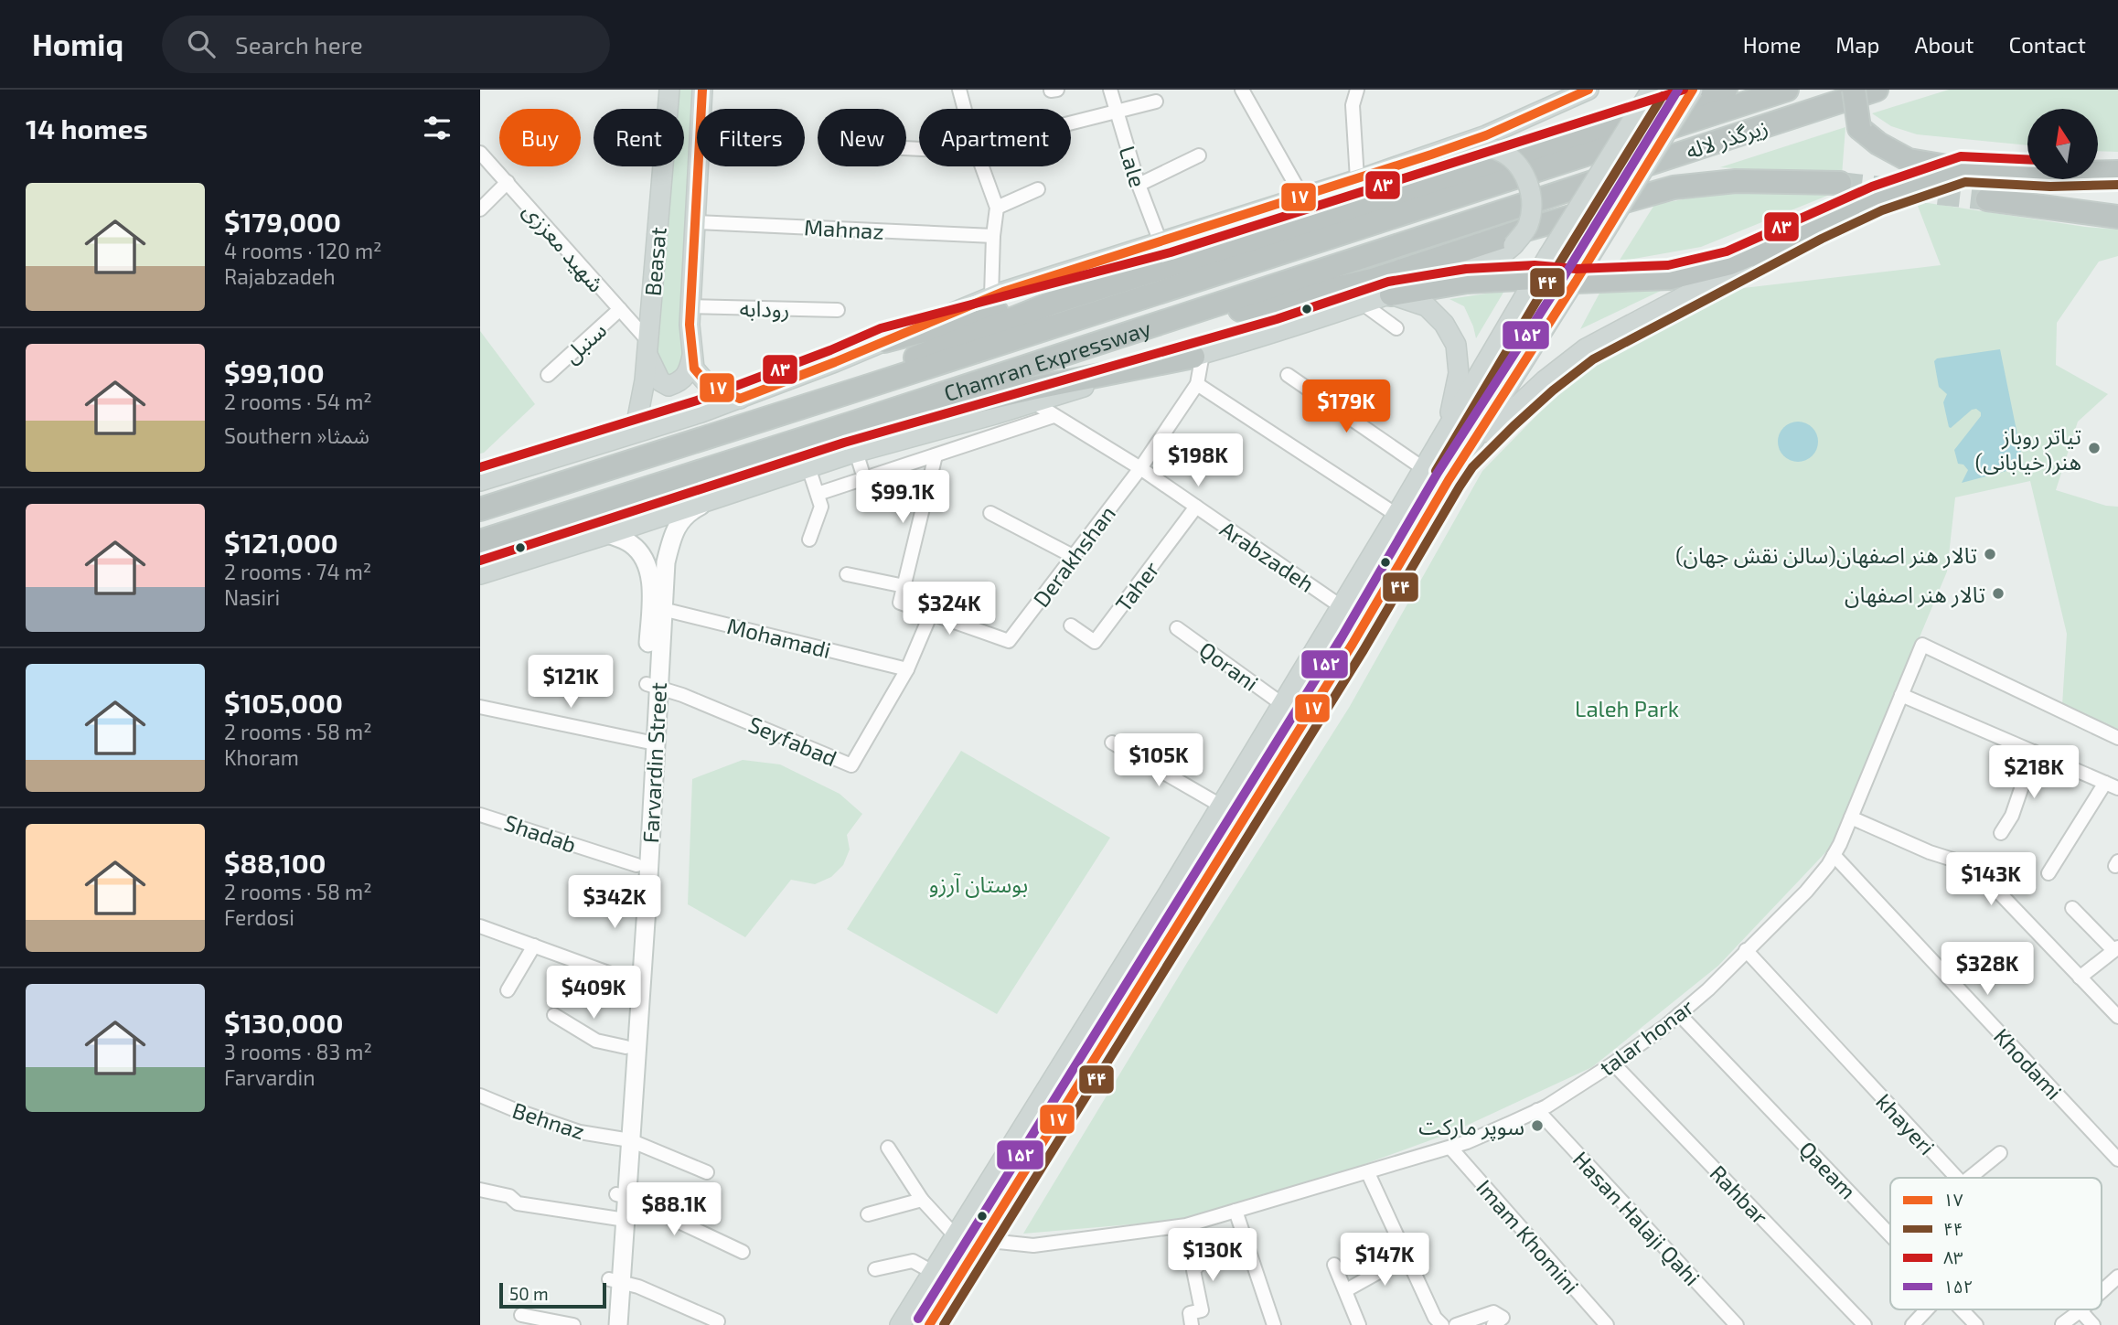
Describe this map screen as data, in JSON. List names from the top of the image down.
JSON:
{
  "streets": {
    "highway": ["زیرگذر لاله", "Chamran Expressway"],
    "main road": ["Beasat", "Farvardin Street"],
    "street": [
      "Lale",
      "Mahnaz",
      "شهید معززی",
      "رودابه",
      "سنبل",
      "Derakhshan",
      "Arabzadeh",
      "Taher",
      "Mohamadi",
      "Qorani",
      "Seyfabad",
      "Shadab",
      "talar honar",
      "Khodami",
      "Behnaz",
      "khayeri",
      "Qaeam",
      "Rahbar",
      "Hasan Halaji Qahi",
      "Imam Khomini"
    ]
  },
  "crossings": [
    ["زیرگذر لاله", "Chamran Expressway"],
    ["Mahnaz", "Beasat"],
    ["شهید معززی", "Beasat"],
    ["شهید معززی", "سنبل"],
    ["Beasat", "رودابه"],
    ["Derakhshan", "Arabzadeh"],
    ["Derakhshan", "Seyfabad"],
    ["Arabzadeh", "Taher"],
    ["Mohamadi", "Seyfabad"],
    ["Mohamadi", "Farvardin Street"],
    ["Seyfabad", "Farvardin Street"],
    ["Farvardin Street", "Shadab"],
    ["Farvardin Street", "Behnaz"],
    ["talar honar", "Khodami"],
    ["talar honar", "khayeri"],
    ["talar honar", "Qaeam"],
    ["talar honar", "Rahbar"],
    ["talar honar", "Hasan Halaji Qahi"],
    ["talar honar", "Imam Khomini"]
  ],
  "parks": ["Laleh Park", "بوستان آرزو"],
  "places": [
    "تیاتر روباز هنر(خیابانی)",
    "تالار هنر اصفهان(سالن نقش جهان)",
    "تالار هنر اصفهان",
    "سوپر مارکت"
  ],
  "lines": [
    "transit line ۱۷",
    "transit line ۸۳",
    "transit line ۱۵۲",
    "transit line ۴۴"
  ],
  "legend": [
    "۱۷",
    "۴۴",
    "۸۳",
    "۱۵۲"
  ],
  "scale_bar": "50 m",
  "north": "top",
  "page": {
    "header": "Homiq",
    "search": "Search here",
    "nav": [
      "Home",
      "Map",
      "About",
      "Contact"
    ],
    "heading": "14 homes",
    "chip": [
      "Buy",
      "Rent",
      "Filters",
      "New",
      "Apartment"
    ],
    "list": [
      {
        "name": "$179,000",
        "note": "4 rooms · 120 m² · Rajabzadeh"
      },
      {
        "name": "$99,100",
        "note": "2 rooms · 54 m² · Southern »شمثا"
      },
      {
        "name": "$121,000",
        "note": "2 rooms · 74 m² · Nasiri"
      },
      {
        "name": "$105,000",
        "note": "2 rooms · 58 m² · Khoram"
      },
      {
        "name": "$88,100",
        "note": "2 rooms · 58 m² · Ferdosi"
      },
      {
        "name": "$130,000",
        "note": "3 rooms · 83 m² · Farvardin"
      }
    ],
    "price": [
      "$179K",
      "$198K",
      "$99.1K",
      "$324K",
      "$121K",
      "$105K",
      "$218K",
      "$143K",
      "$342K",
      "$328K",
      "$409K",
      "$88.1K",
      "$130K",
      "$147K"
    ],
    "scale": "50 m"
  }
}
